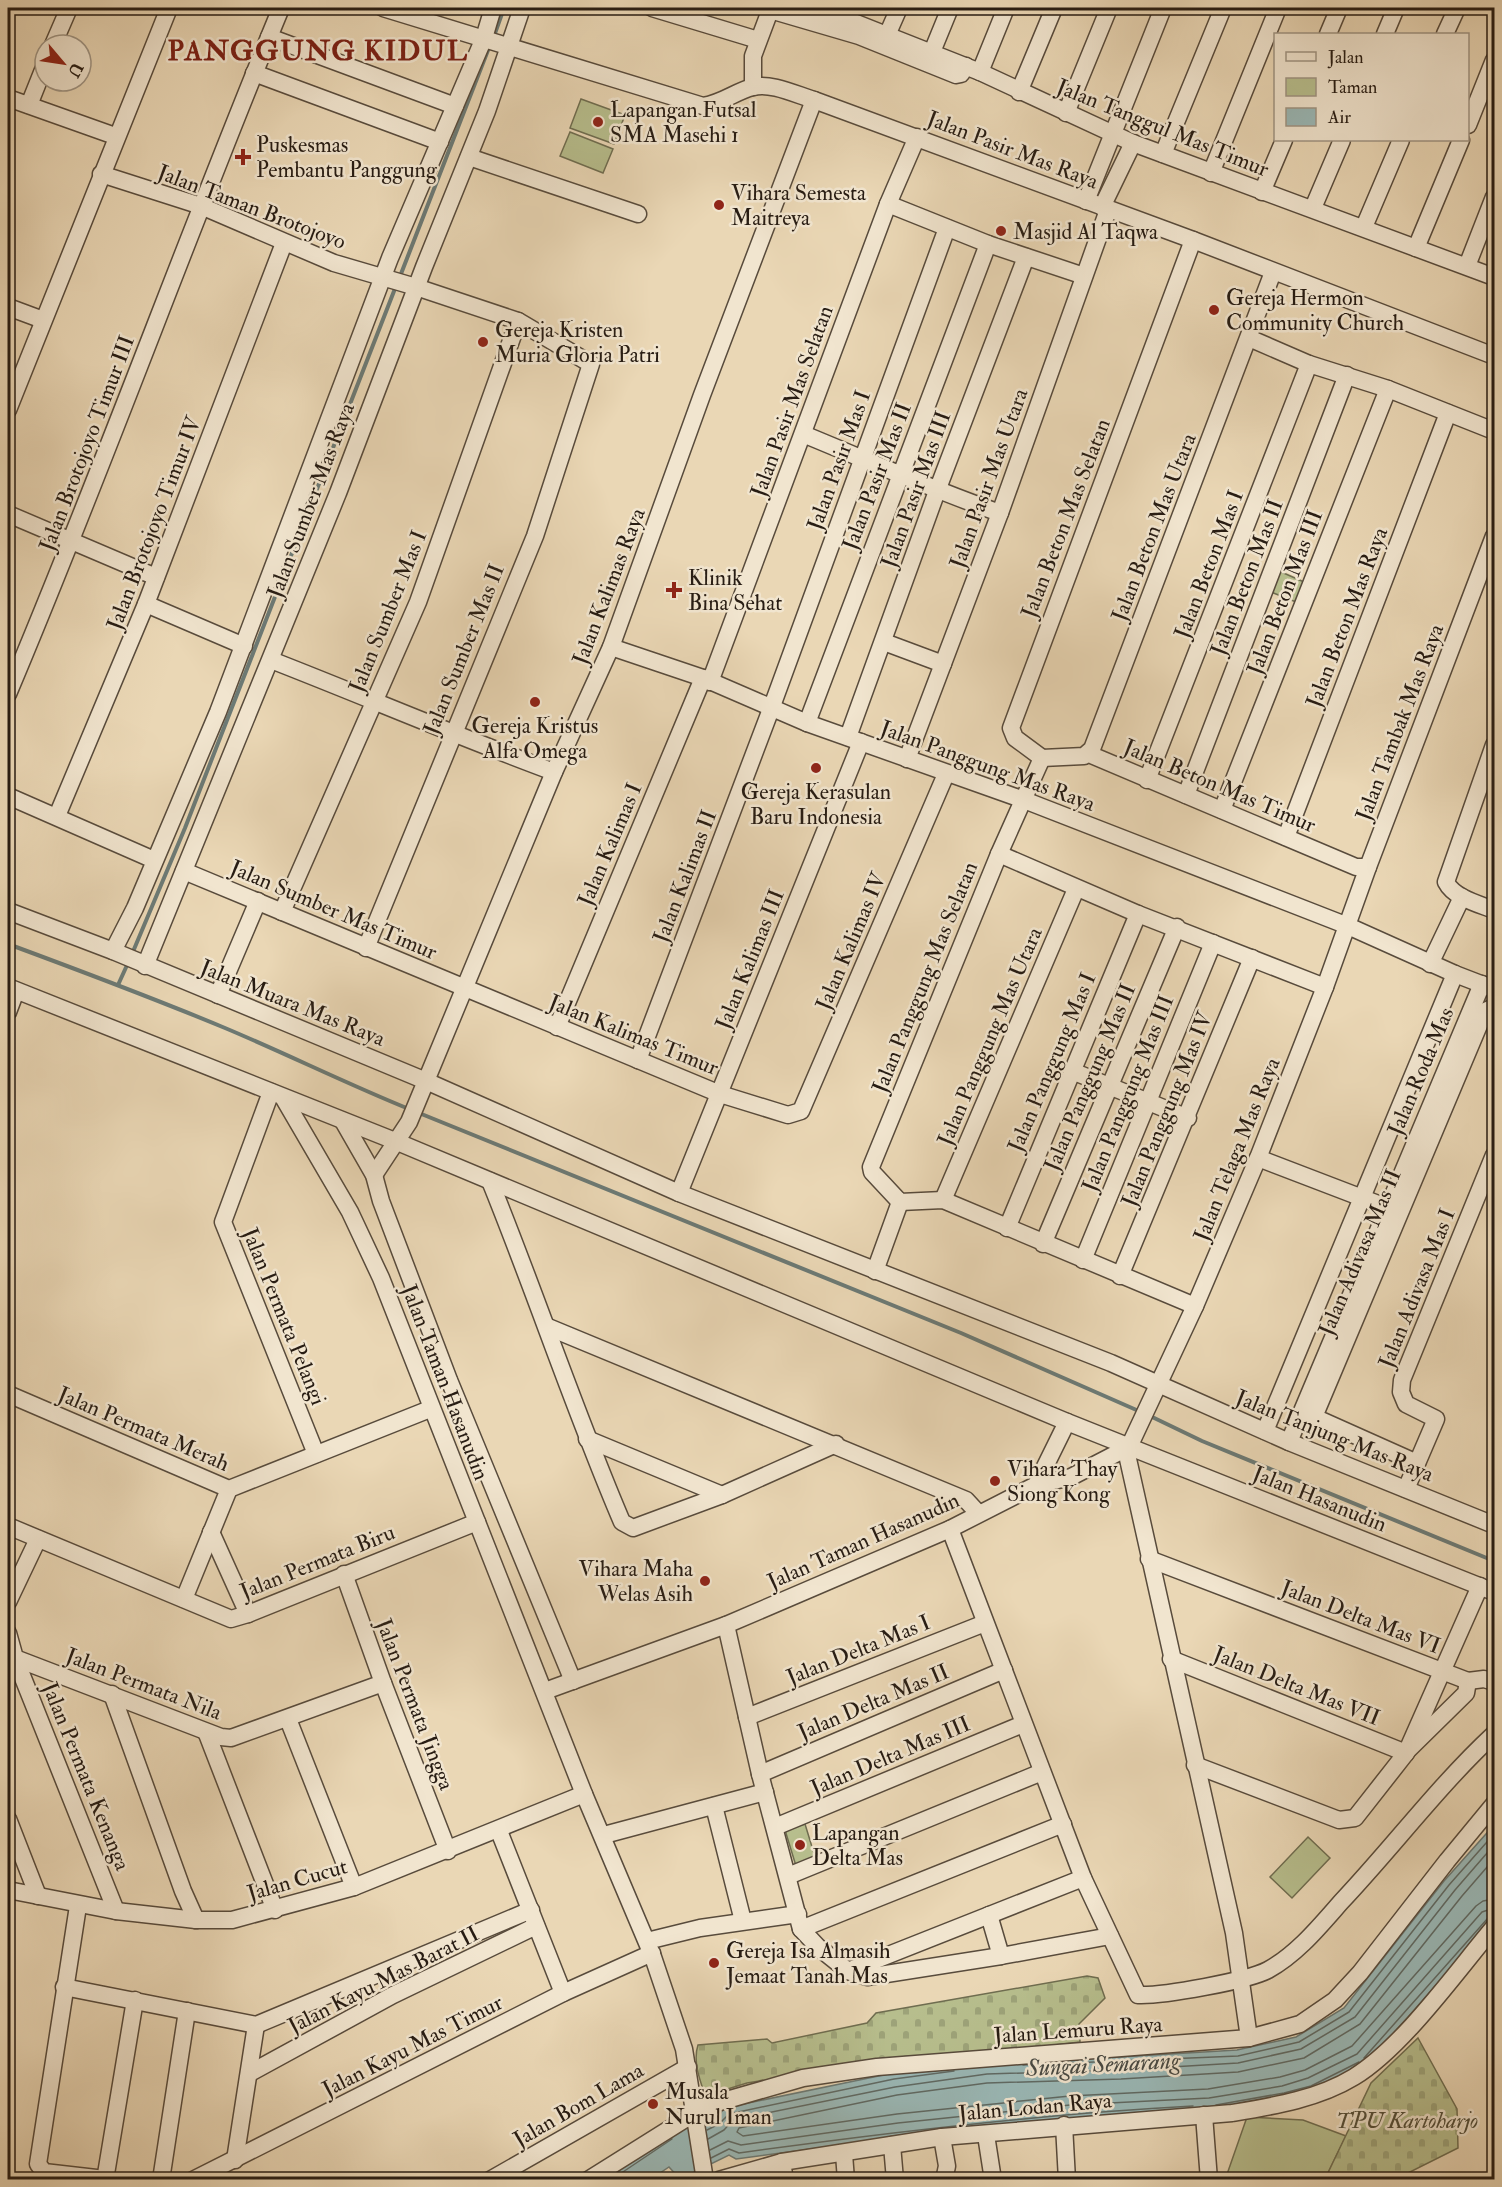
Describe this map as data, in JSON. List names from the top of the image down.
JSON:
{
  "streets": {
    "street": [
      "Jalan Tanggul Mas Timur",
      "Jalan Pasir Mas Raya",
      "Jalan Taman Brotojoyo",
      "Jalan Pasir Mas Selatan",
      "Jalan Brotojoyo Timur III",
      "Jalan Pasir Mas I",
      "Jalan Pasir Mas II",
      "Jalan Pasir Mas Utara",
      "Jalan Pasir Mas III",
      "Jalan Sumber Mas Raya",
      "Jalan Beton Mas Selatan",
      "Jalan Brotojoyo Timur IV",
      "Jalan Beton Mas Utara",
      "Jalan Beton Mas I",
      "Jalan Beton Mas II",
      "Jalan Kalimas Raya",
      "Jalan Beton Mas III",
      "Jalan Sumber Mas I",
      "Jalan Beton Mas Raya",
      "Jalan Sumber Mas II",
      "Jalan Tambak Mas Raya",
      "Jalan Panggung Mas Raya",
      "Jalan Beton Mas Timur",
      "Jalan Kalimas I",
      "Jalan Kalimas II",
      "Jalan Sumber Mas Timur",
      "Jalan Kalimas IV",
      "Jalan Kalimas III",
      "Jalan Panggung Mas Selatan",
      "Jalan Muara Mas Raya",
      "Jalan Kalimas Timur",
      "Jalan Panggung Mas Utara",
      "Jalan Panggung Mas I",
      "Jalan Roda Mas",
      "Jalan Panggung Mas II",
      "Jalan Panggung Mas III",
      "Jalan Panggung Mas IV",
      "Jalan Telaga Mas Raya",
      "Jalan Adivasa Mas II",
      "Jalan Adivasa Mas I",
      "Jalan Permata Pelangi",
      "Jalan Taman Hasanudin",
      "Jalan Permata Merah",
      "Jalan Tanjung Mas Raya",
      "Jalan Hasanudin",
      "Jalan Permata Biru",
      "Jalan Delta Mas VI",
      "Jalan Delta Mas I",
      "Jalan Permata Nila",
      "Jalan Delta Mas VII",
      "Jalan Delta Mas II",
      "Jalan Permata Jingga",
      "Jalan Delta Mas III",
      "Jalan Permata Kenanga",
      "Jalan Cucut",
      "Jalan Kayu Mas Barat II",
      "Jalan Lemuru Raya",
      "Jalan Kayu Mas Timur",
      "Jalan Bom Lama",
      "Jalan Lodan Raya"
    ]
  },
  "crossings": [
    ["Jalan Tanggul Mas Timur", "Jalan Pasir Mas Utara"],
    ["Jalan Pasir Mas Raya", "Jalan Pasir Mas Selatan"],
    ["Jalan Pasir Mas Raya", "Jalan Pasir Mas Utara"],
    ["Jalan Pasir Mas Raya", "Jalan Beton Mas Selatan"],
    ["Jalan Pasir Mas Raya", "Jalan Beton Mas Utara"],
    ["Jalan Pasir Mas Raya", "Jalan Kalimas Raya"],
    ["Jalan Taman Brotojoyo", "Jalan Brotojoyo Timur III"],
    ["Jalan Taman Brotojoyo", "Jalan Sumber Mas Raya"],
    ["Jalan Taman Brotojoyo", "Jalan Brotojoyo Timur IV"],
    ["Jalan Taman Brotojoyo", "Jalan Sumber Mas I"],
    ["Jalan Taman Brotojoyo", "Jalan Sumber Mas II"],
    ["Jalan Pasir Mas Selatan", "Jalan Panggung Mas Raya"],
    ["Jalan Pasir Mas Selatan", "Jalan Kalimas I"],
    ["Jalan Pasir Mas I", "Jalan Panggung Mas Raya"],
    ["Jalan Pasir Mas I", "Jalan Kalimas II"],
    ["Jalan Pasir Mas II", "Jalan Panggung Mas Raya"],
    ["Jalan Pasir Mas Utara", "Jalan Panggung Mas Raya"],
    ["Jalan Pasir Mas III", "Jalan Panggung Mas Raya"],
    ["Jalan Pasir Mas III", "Jalan Kalimas III"],
    ["Jalan Sumber Mas Raya", "Jalan Sumber Mas Timur"],
    ["Jalan Sumber Mas Raya", "Jalan Muara Mas Raya"],
    ["Jalan Beton Mas Utara", "Jalan Beton Mas Timur"],
    ["Jalan Beton Mas I", "Jalan Beton Mas Timur"],
    ["Jalan Beton Mas II", "Jalan Beton Mas Timur"],
    ["Jalan Kalimas Raya", "Jalan Panggung Mas Raya"],
    ["Jalan Kalimas Raya", "Jalan Sumber Mas Timur"],
    ["Jalan Kalimas Raya", "Jalan Muara Mas Raya"],
    ["Jalan Kalimas Raya", "Jalan Kalimas Timur"],
    ["Jalan Kalimas Raya", "Jalan Taman Hasanudin"],
    ["Jalan Kalimas Raya", "Jalan Hasanudin"],
    ["Jalan Beton Mas III", "Jalan Beton Mas Timur"],
    ["Jalan Sumber Mas I", "Jalan Sumber Mas Timur"],
    ["Jalan Beton Mas Raya", "Jalan Beton Mas Timur"],
    ["Jalan Sumber Mas II", "Jalan Sumber Mas Timur"],
    ["Jalan Tambak Mas Raya", "Jalan Panggung Mas Raya"],
    ["Jalan Tambak Mas Raya", "Jalan Beton Mas Timur"],
    ["Jalan Tambak Mas Raya", "Jalan Telaga Mas Raya"],
    ["Jalan Panggung Mas Raya", "Jalan Kalimas I"],
    ["Jalan Panggung Mas Raya", "Jalan Kalimas II"],
    ["Jalan Panggung Mas Raya", "Jalan Kalimas IV"],
    ["Jalan Panggung Mas Raya", "Jalan Kalimas III"],
    ["Jalan Panggung Mas Raya", "Jalan Panggung Mas Selatan"],
    ["Jalan Panggung Mas Raya", "Jalan Telaga Mas Raya"],
    ["Jalan Kalimas I", "Jalan Kalimas Timur"],
    ["Jalan Kalimas II", "Jalan Kalimas Timur"],
    ["Jalan Sumber Mas Timur", "Jalan Kalimas Timur"],
    ["Jalan Kalimas IV", "Jalan Kalimas Timur"],
    ["Jalan Kalimas III", "Jalan Muara Mas Raya"],
    ["Jalan Kalimas III", "Jalan Kalimas Timur"],
    ["Jalan Muara Mas Raya", "Jalan Tanjung Mas Raya"],
    ["Jalan Roda Mas", "Jalan Tanjung Mas Raya"],
    ["Jalan Telaga Mas Raya", "Jalan Taman Hasanudin"],
    ["Jalan Telaga Mas Raya", "Jalan Tanjung Mas Raya"],
    ["Jalan Telaga Mas Raya", "Jalan Hasanudin"],
    ["Jalan Adivasa Mas II", "Jalan Adivasa Mas I"],
    ["Jalan Adivasa Mas I", "Jalan Tanjung Mas Raya"],
    ["Jalan Permata Pelangi", "Jalan Taman Hasanudin"],
    ["Jalan Permata Pelangi", "Jalan Permata Merah"],
    ["Jalan Permata Pelangi", "Jalan Hasanudin"],
    ["Jalan Taman Hasanudin", "Jalan Permata Merah"],
    ["Jalan Taman Hasanudin", "Jalan Hasanudin"],
    ["Jalan Taman Hasanudin", "Jalan Permata Biru"],
    ["Jalan Taman Hasanudin", "Jalan Cucut"],
    ["Jalan Taman Hasanudin", "Jalan Lemuru Raya"],
    ["Jalan Taman Hasanudin", "Jalan Kayu Mas Timur"],
    ["Jalan Taman Hasanudin", "Jalan Bom Lama"],
    ["Jalan Taman Hasanudin", "Jalan Lodan Raya"],
    ["Jalan Permata Biru", "Jalan Permata Jingga"],
    ["Jalan Permata Nila", "Jalan Permata Jingga"],
    ["Jalan Permata Nila", "Jalan Permata Kenanga"],
    ["Jalan Permata Jingga", "Jalan Cucut"],
    ["Jalan Permata Kenanga", "Jalan Cucut"]
  ],
  "districts": ["PANGGUNG KIDUL"],
  "water": ["Sungai Semarang"],
  "parks": ["TPU Kartoharjo"],
  "places": {
    "other": [
      "Lapangan Futsal SMA Masehi 1",
      "Vihara Semesta Maitreya",
      "Masjid Al Taqwa",
      "Gereja Hermon Community Church",
      "Gereja Kristen Muria Gloria Patri",
      "Gereja Kristus Alfa Omega",
      "Gereja Kerasulan Baru Indonesia",
      "Vihara Thay Siong Kong",
      "Vihara Maha Welas Asih",
      "Lapangan Delta Mas",
      "Gereja Isa Almasih Jemaat Tanah Mas",
      "Musala Nurul Iman"
    ],
    "health": ["Puskesmas Pembantu Panggung", "Klinik Bina Sehat"]
  },
  "legend": ["Jalan", "Taman", "Air"],
  "north": "bottom right"
}
